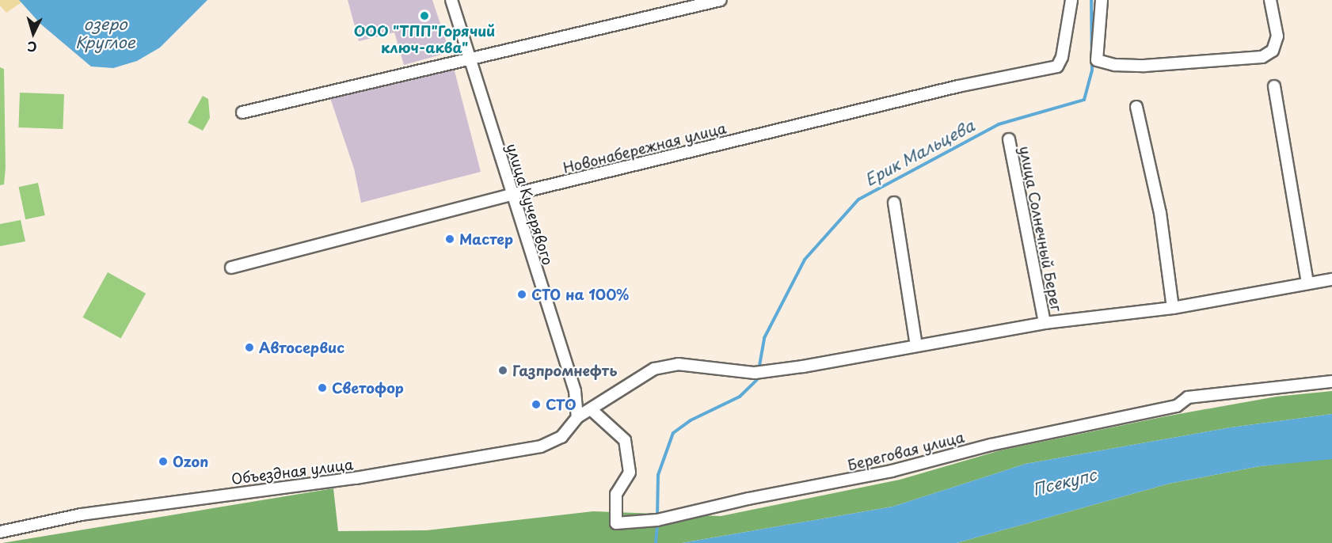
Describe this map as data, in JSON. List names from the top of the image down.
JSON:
{
  "streets": {
    "street": [
      "Новонабережная улица",
      "улица Кучерявого",
      "улица Солнечный Берег",
      "Береговая улица",
      "Объездная улица"
    ]
  },
  "crossings": [
    ["Новонабережная улица", "улица Кучерявого"],
    ["улица Кучерявого", "улица Солнечный Берег"],
    ["улица Кучерявого", "Объездная улица"],
    ["улица Солнечный Берег", "Береговая улица"],
    ["улица Солнечный Берег", "Объездная улица"]
  ],
  "water": ["озеро Круглое", "Ерик Мальцева", "Псекупс"],
  "places": [
    "ООО \"ТПП\"Горячий ключ-аква\"",
    "Мастер",
    "СТО на 100%",
    "Автосервис",
    "Газпромнефть",
    "Светофор",
    "СТО",
    "Ozon"
  ],
  "north": "bottom"
}
